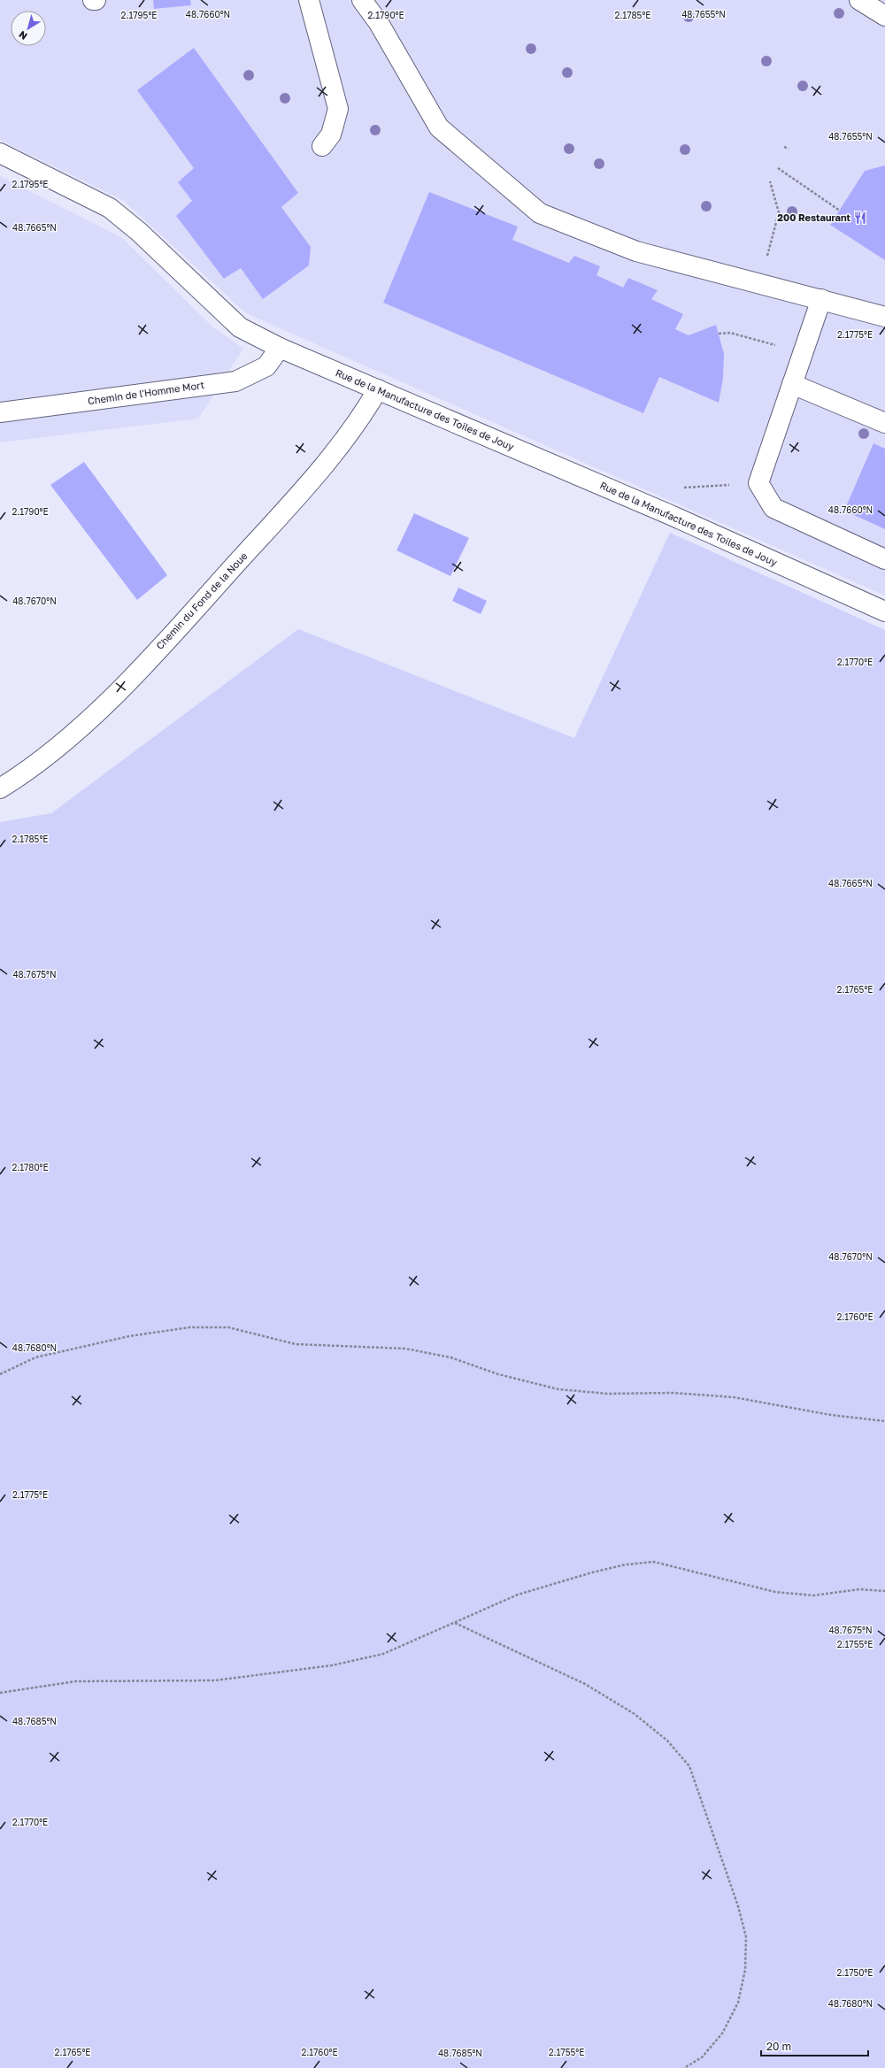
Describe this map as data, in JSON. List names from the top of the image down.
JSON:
{
  "streets": {
    "street": ["Chemin de l'Homme Mort", "Rue de la Manufacture des Toiles de Jouy", "Chemin du Fond de la Noue"]
  },
  "crossings": [
    ["Chemin de l'Homme Mort", "Rue de la Manufacture des Toiles de Jouy"],
    ["Rue de la Manufacture des Toiles de Jouy", "Chemin du Fond de la Noue"]
  ],
  "places": {
    "restaurant": ["200 Restaurant"]
  },
  "scale_bar": "20 m",
  "north": "bottom left",
  "coordinates": [
    "48.7660°N",
    "48.7655°N",
    "2.1795°E",
    "2.1790°E",
    "2.1785°E",
    "48.7665°N",
    "2.1775°E",
    "48.7670°N",
    "2.1770°E",
    "48.7675°N",
    "2.1765°E",
    "2.1780°E",
    "2.1760°E",
    "48.7680°N",
    "2.1755°E",
    "48.7685°N",
    "2.1750°E"
  ]
}
